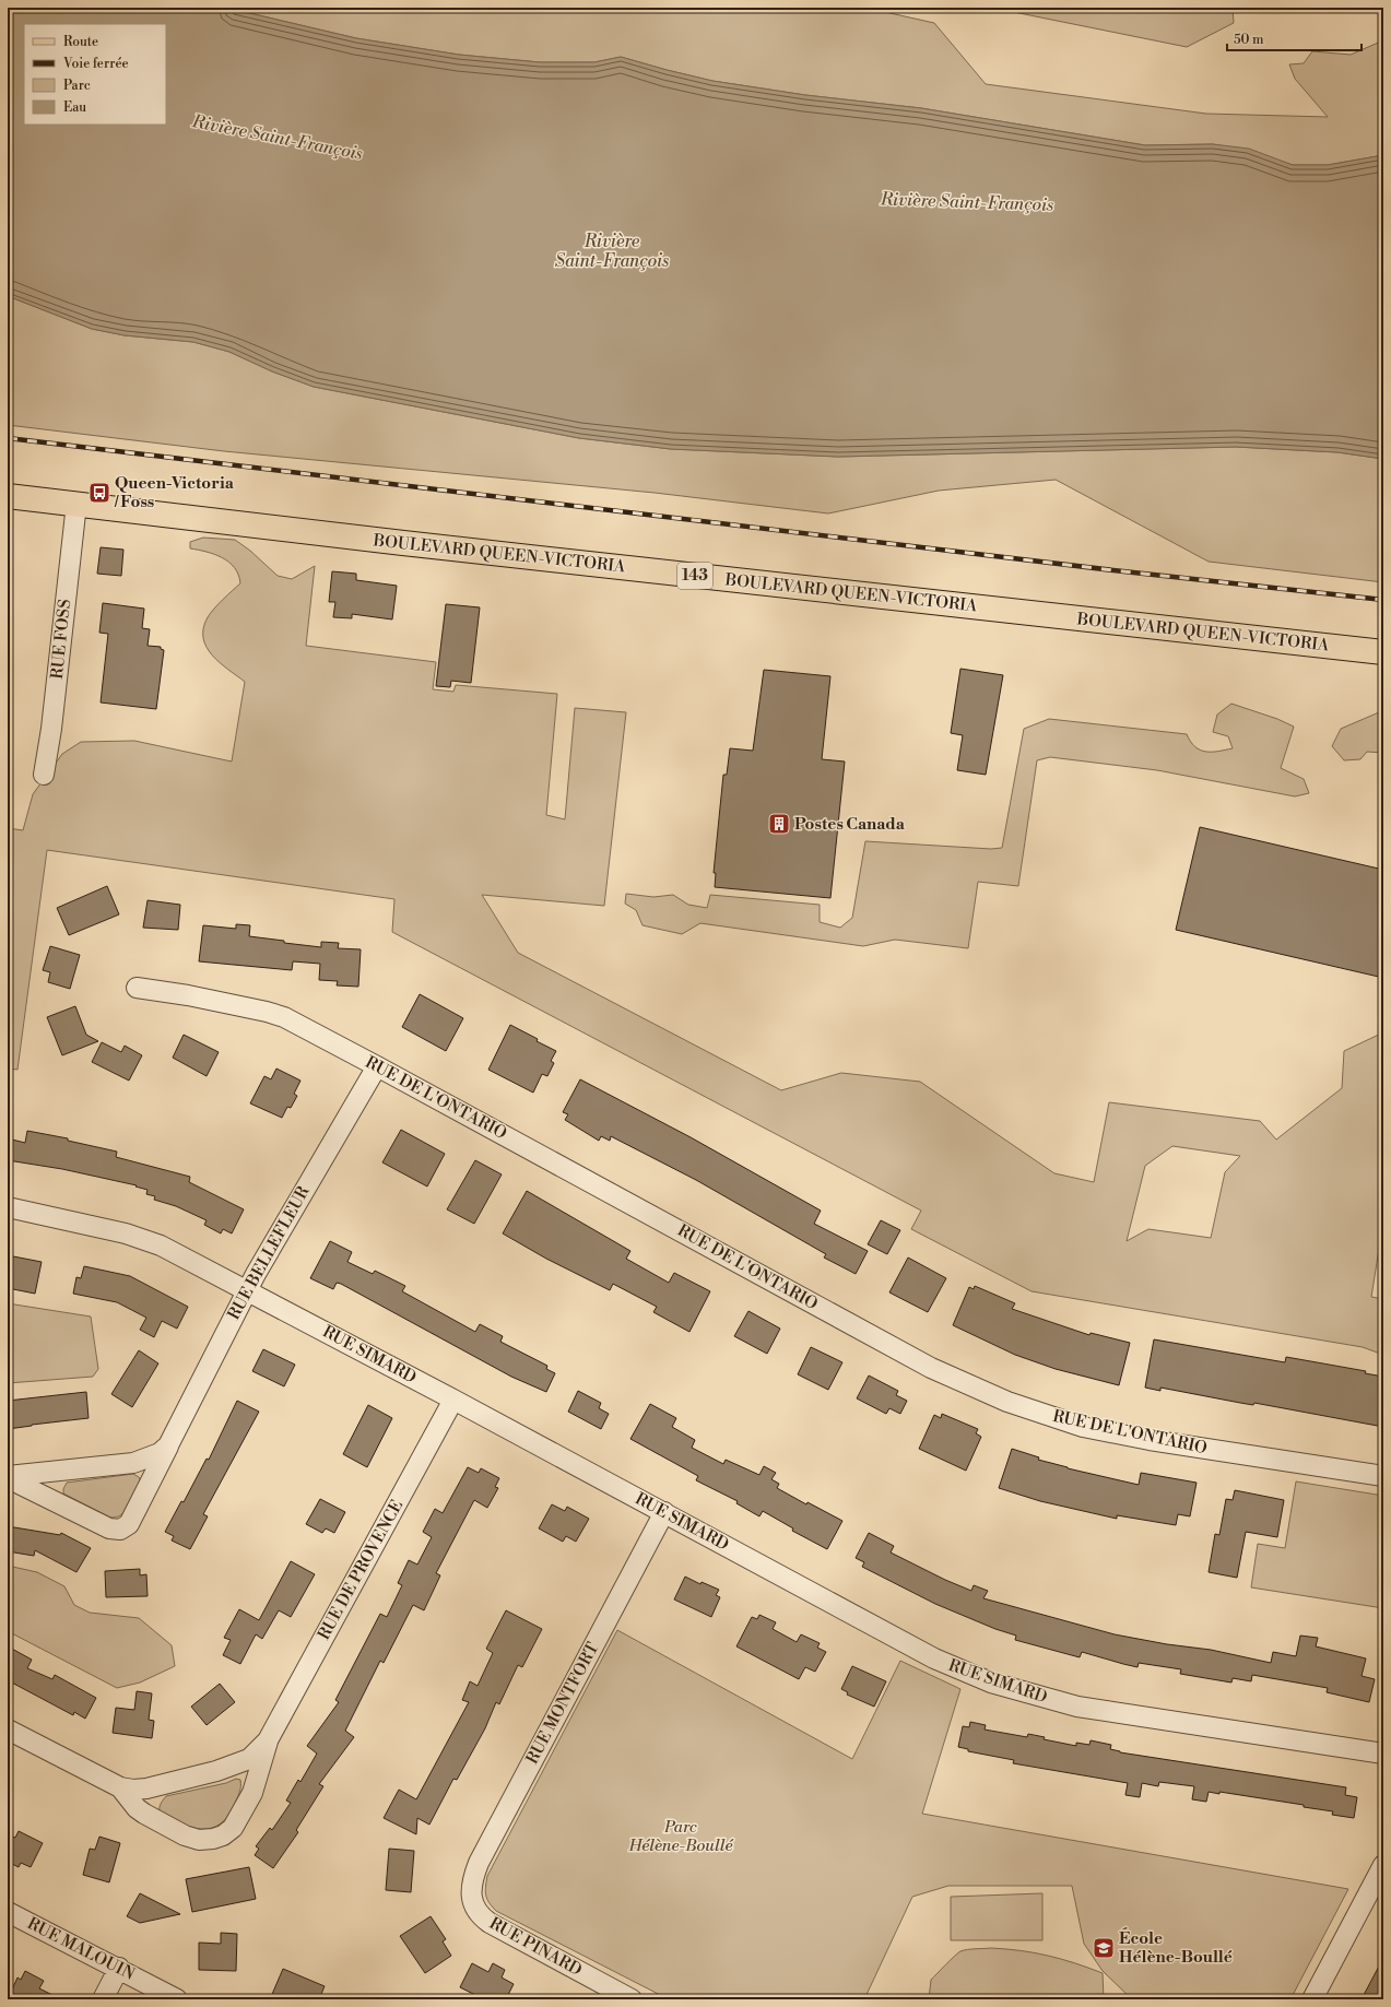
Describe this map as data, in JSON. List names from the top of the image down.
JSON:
{
  "streets": {
    "main road": ["BOULEVARD QUEEN-VICTORIA", "143"],
    "street": [
      "RUE FOSS",
      "RUE DE L'ONTARIO",
      "RUE BELLEFLEUR",
      "RUE SIMARD",
      "RUE DE PROVENCE",
      "RUE MONTFORT",
      "RUE PINARD",
      "RUE MALOUIN"
    ]
  },
  "crossings": [
    ["BOULEVARD QUEEN-VICTORIA", "RUE FOSS"],
    ["RUE DE L'ONTARIO", "RUE BELLEFLEUR"],
    ["RUE BELLEFLEUR", "RUE SIMARD"],
    ["RUE SIMARD", "RUE DE PROVENCE"],
    ["RUE SIMARD", "RUE MONTFORT"],
    ["RUE MONTFORT", "RUE PINARD"]
  ],
  "water": ["Rivière Saint-François"],
  "parks": ["Parc Hélène-Boullé"],
  "places": {
    "bus stop": ["Queen-Victoria / Foss"],
    "building": ["Postes Canada"],
    "school or university": ["École Hélène-Boullé"]
  },
  "legend": [
    "Route",
    "Voie ferrée",
    "Parc",
    "Eau"
  ],
  "scale_bar": "50 m"
}
